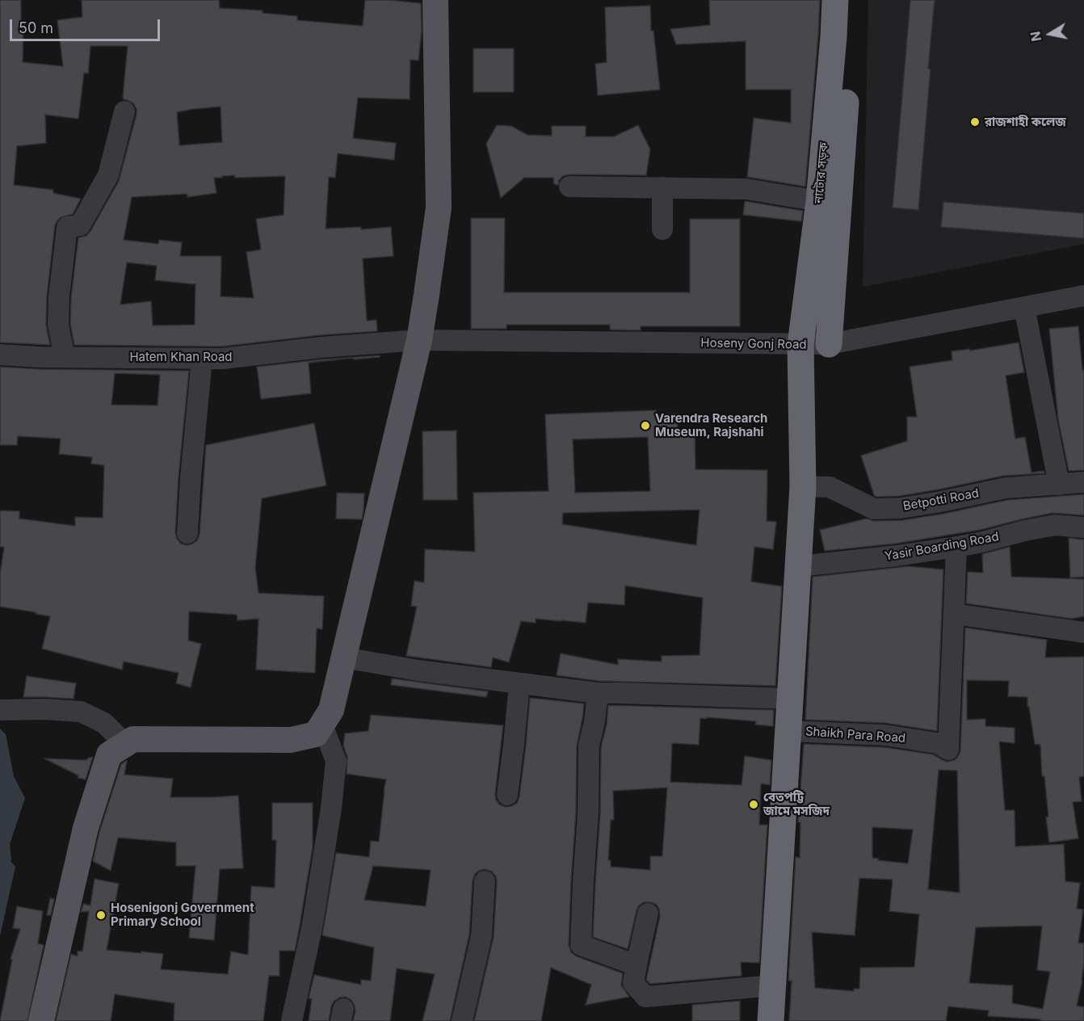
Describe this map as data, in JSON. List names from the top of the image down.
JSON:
{
  "streets": {
    "highway": ["নাটোর সড়ক"],
    "street": [
      "Hoseny Gonj Road",
      "Hatem Khan Road",
      "Betpotti Road",
      "Yasir Boarding Road",
      "Shaikh Para Road"
    ]
  },
  "crossings": [
    ["নাটোর সড়ক", "Hoseny Gonj Road"],
    ["নাটোর সড়ক", "Betpotti Road"],
    ["নাটোর সড়ক", "Yasir Boarding Road"],
    ["নাটোর সড়ক", "Shaikh Para Road"],
    ["Hoseny Gonj Road", "Hatem Khan Road"]
  ],
  "places": [
    "রাজশাহী কলেজ",
    "Varendra Research Museum, Rajshahi",
    "বেতপট্টি জামে মসজিদ",
    "Hosenigonj Government Primary School"
  ],
  "scale_bar": "50 m",
  "north": "left"
}
